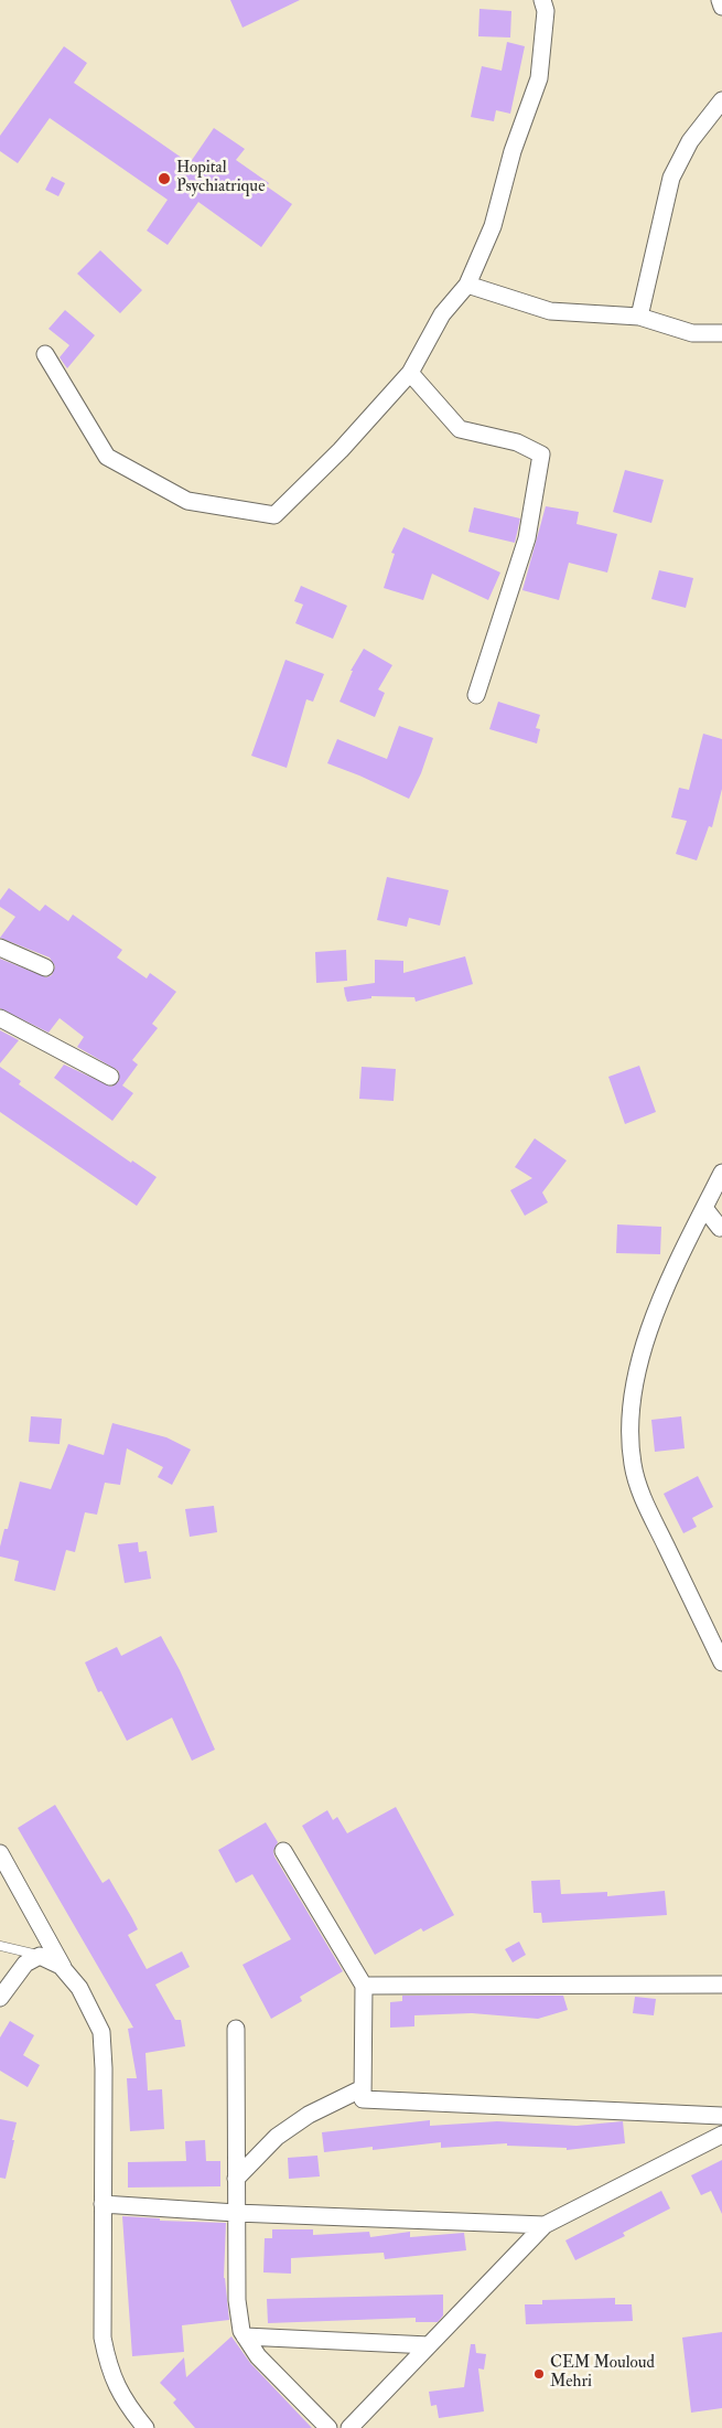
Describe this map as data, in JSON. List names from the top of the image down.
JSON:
{
  "places": ["Hopital Psychiatrique", "CEM Mouloud Mehri"]
}
